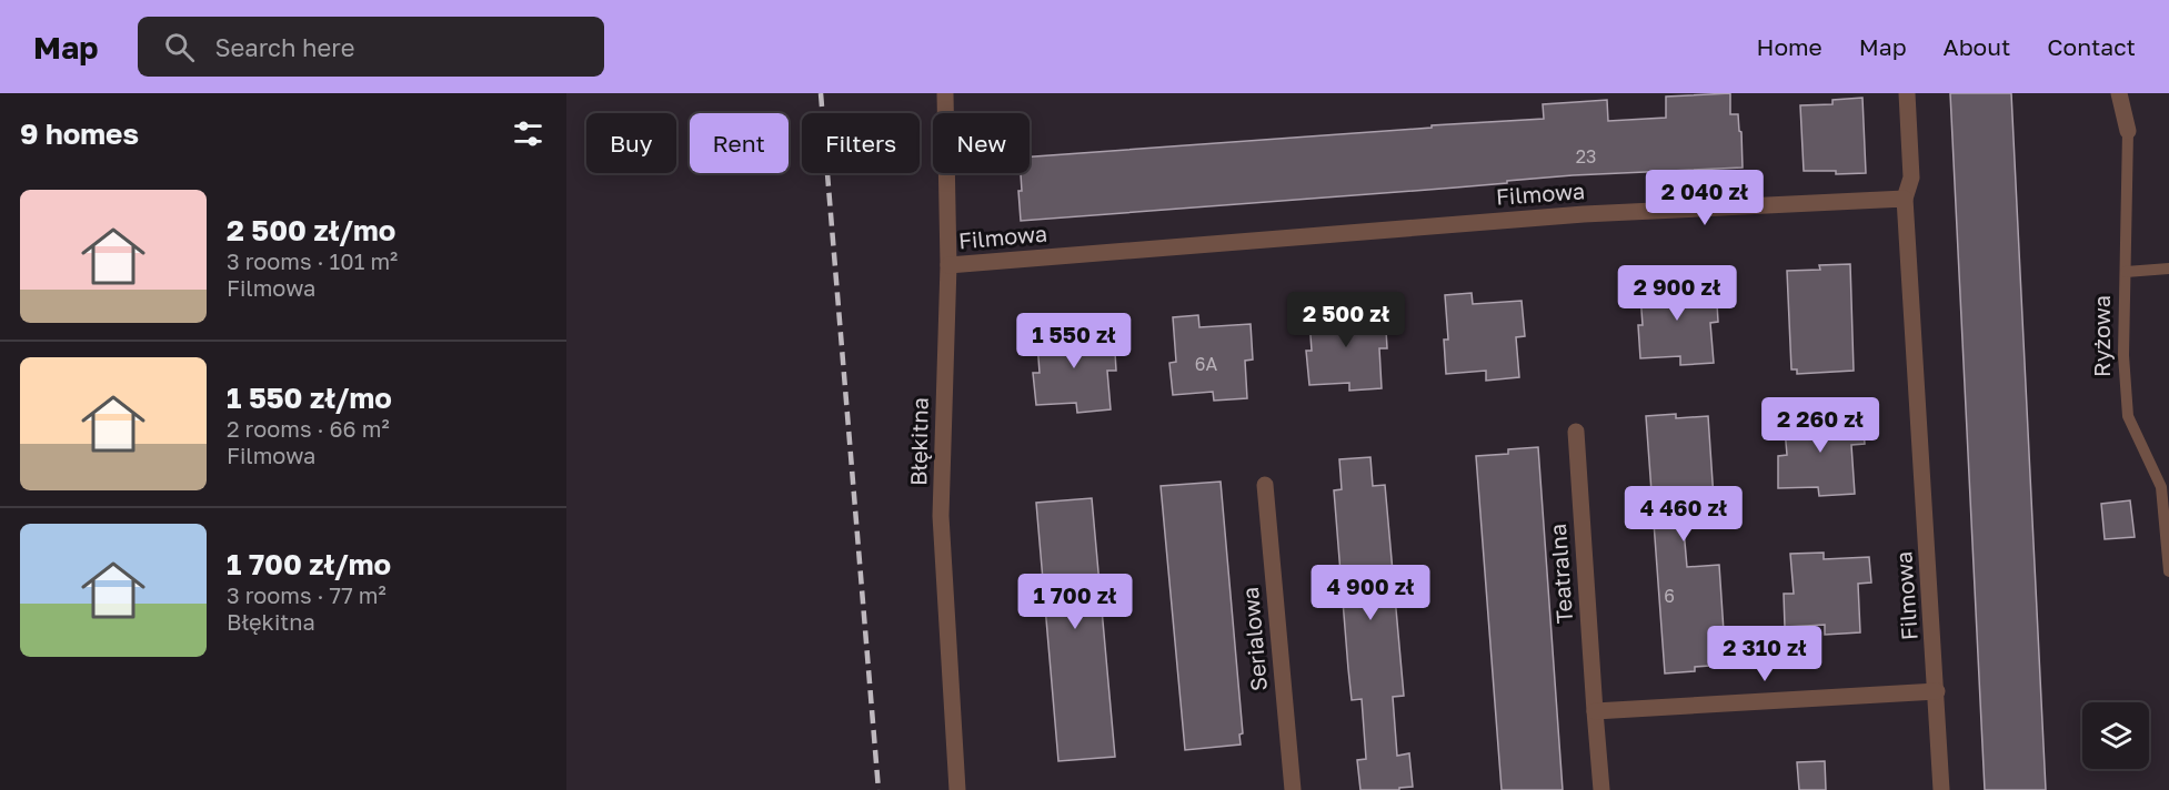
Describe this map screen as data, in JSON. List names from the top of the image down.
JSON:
{
  "streets": {
    "street": [
      "Filmowa",
      "Ryżowa",
      "Błękitna",
      "Teatralna",
      "Serialowa"
    ]
  },
  "crossings": [
    ["Filmowa", "Błękitna"]
  ],
  "house_numbers": ["23", "6A", "6"],
  "page": {
    "header": "Map",
    "search": "Search here",
    "nav": [
      "Home",
      "Map",
      "About",
      "Contact"
    ],
    "heading": "9 homes",
    "chip": [
      "Buy",
      "Rent",
      "Filters",
      "New"
    ],
    "price": [
      "2 040 zł",
      "2 900 zł",
      "2 500 zł",
      "1 550 zł",
      "2 260 zł",
      "4 460 zł",
      "4 900 zł",
      "1 700 zł",
      "2 310 zł"
    ],
    "list": [
      {
        "name": "2 500 zł/mo",
        "note": "3 rooms · 101 m² · Filmowa"
      },
      {
        "name": "1 550 zł/mo",
        "note": "2 rooms · 66 m² · Filmowa"
      },
      {
        "name": "1 700 zł/mo",
        "note": "3 rooms · 77 m² · Błękitna"
      }
    ]
  }
}
